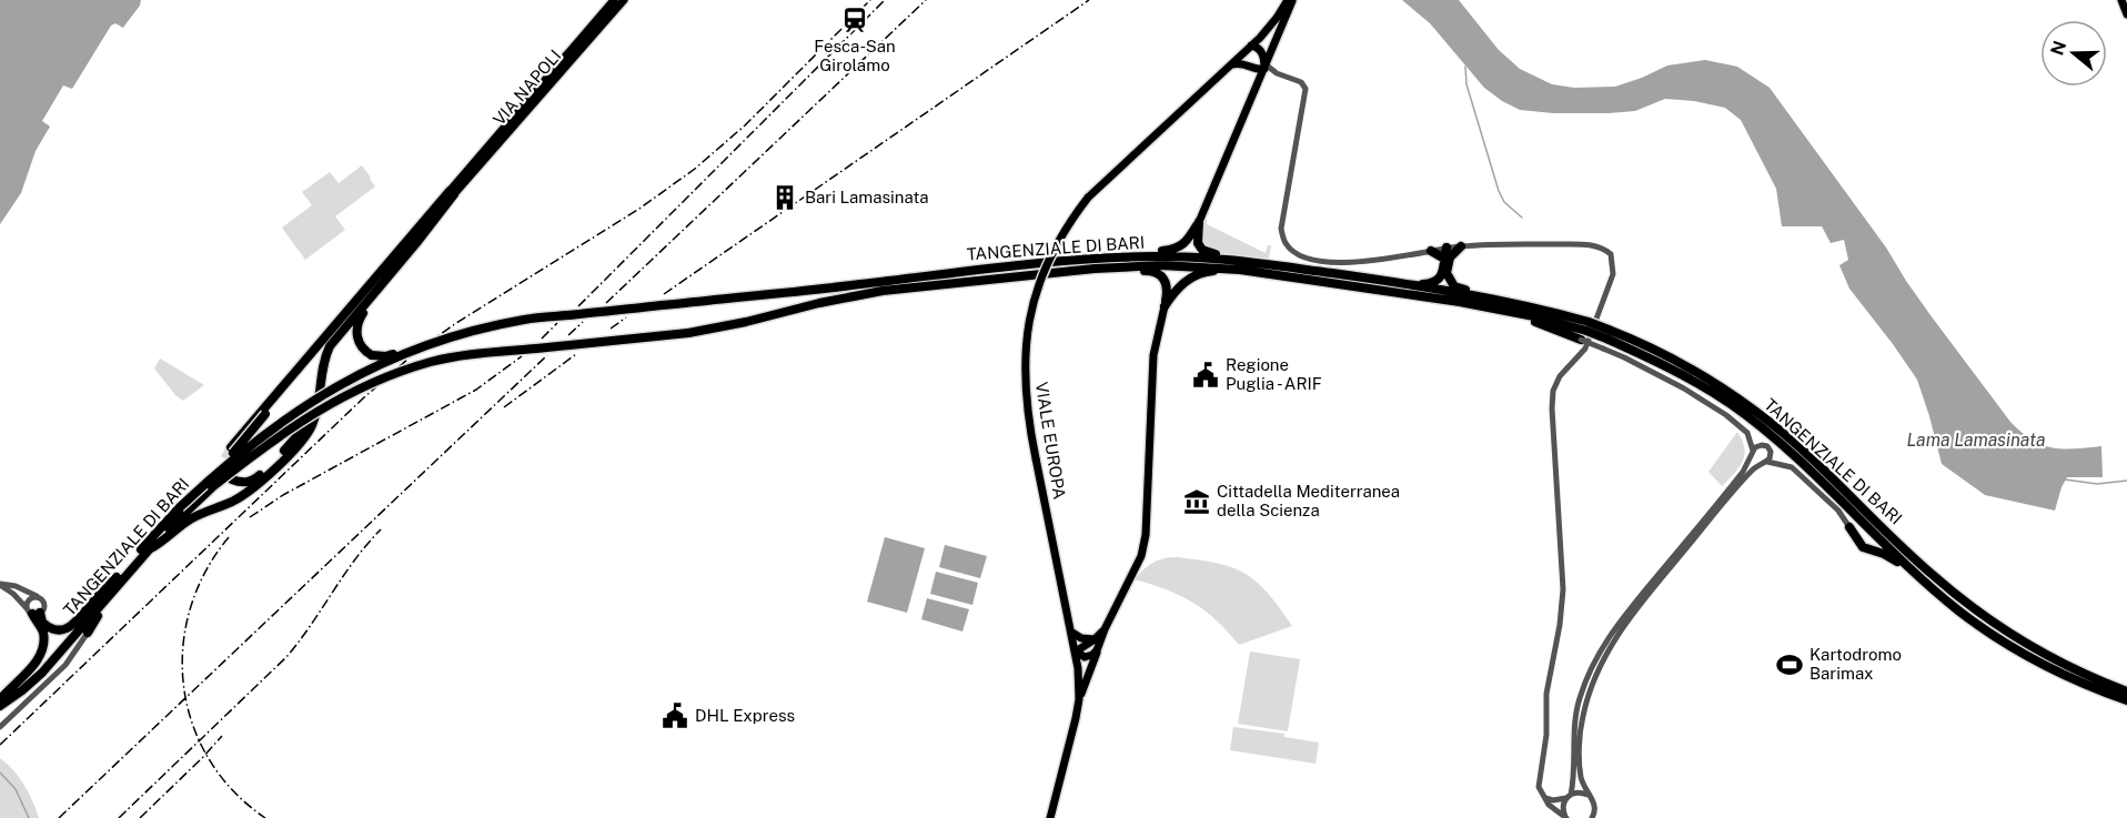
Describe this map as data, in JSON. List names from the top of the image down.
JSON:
{
  "streets": {
    "highway": ["TANGENZIALE DI BARI"],
    "main road": ["VIA NAPOLI", "VIALE EUROPA"]
  },
  "water": ["Lama Lamasinata"],
  "places": {
    "station": ["Fesca-San Girolamo"],
    "building": ["Bari Lamasinata"],
    "public building": ["Regione Puglia - ARIF", "DHL Express"],
    "museum": ["Cittadella Mediterranea della Scienza"],
    "sports": ["Kartodromo Barimax"]
  },
  "north": "left"
}
